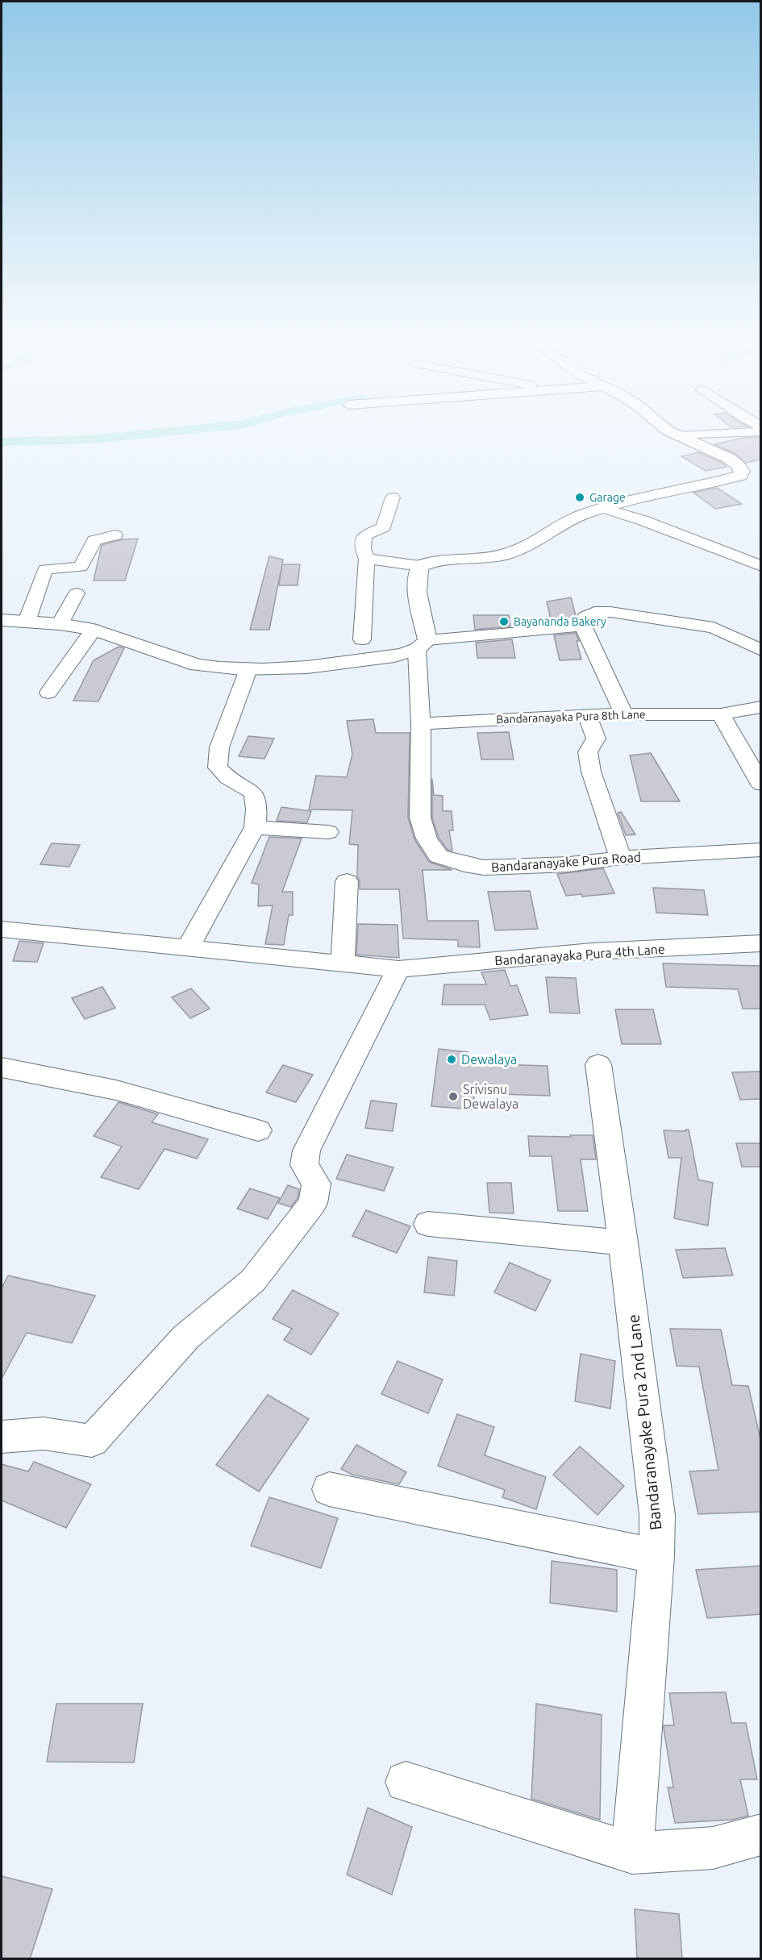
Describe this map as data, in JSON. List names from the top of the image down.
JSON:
{
  "streets": {
    "street": [
      "Bandaranayaka Pura 8th Lane",
      "Bandaranayake Pura Road",
      "Bandaranayaka Pura 4th Lane",
      "Bandaranayake Pura 2nd Lane"
    ]
  },
  "crossings": [
    ["Bandaranayaka Pura 8th Lane", "Bandaranayake Pura Road"]
  ],
  "places": [
    "Garage",
    "Bayananda Bakery",
    "Dewalaya",
    "Srivisnu Dewalaya"
  ]
}
